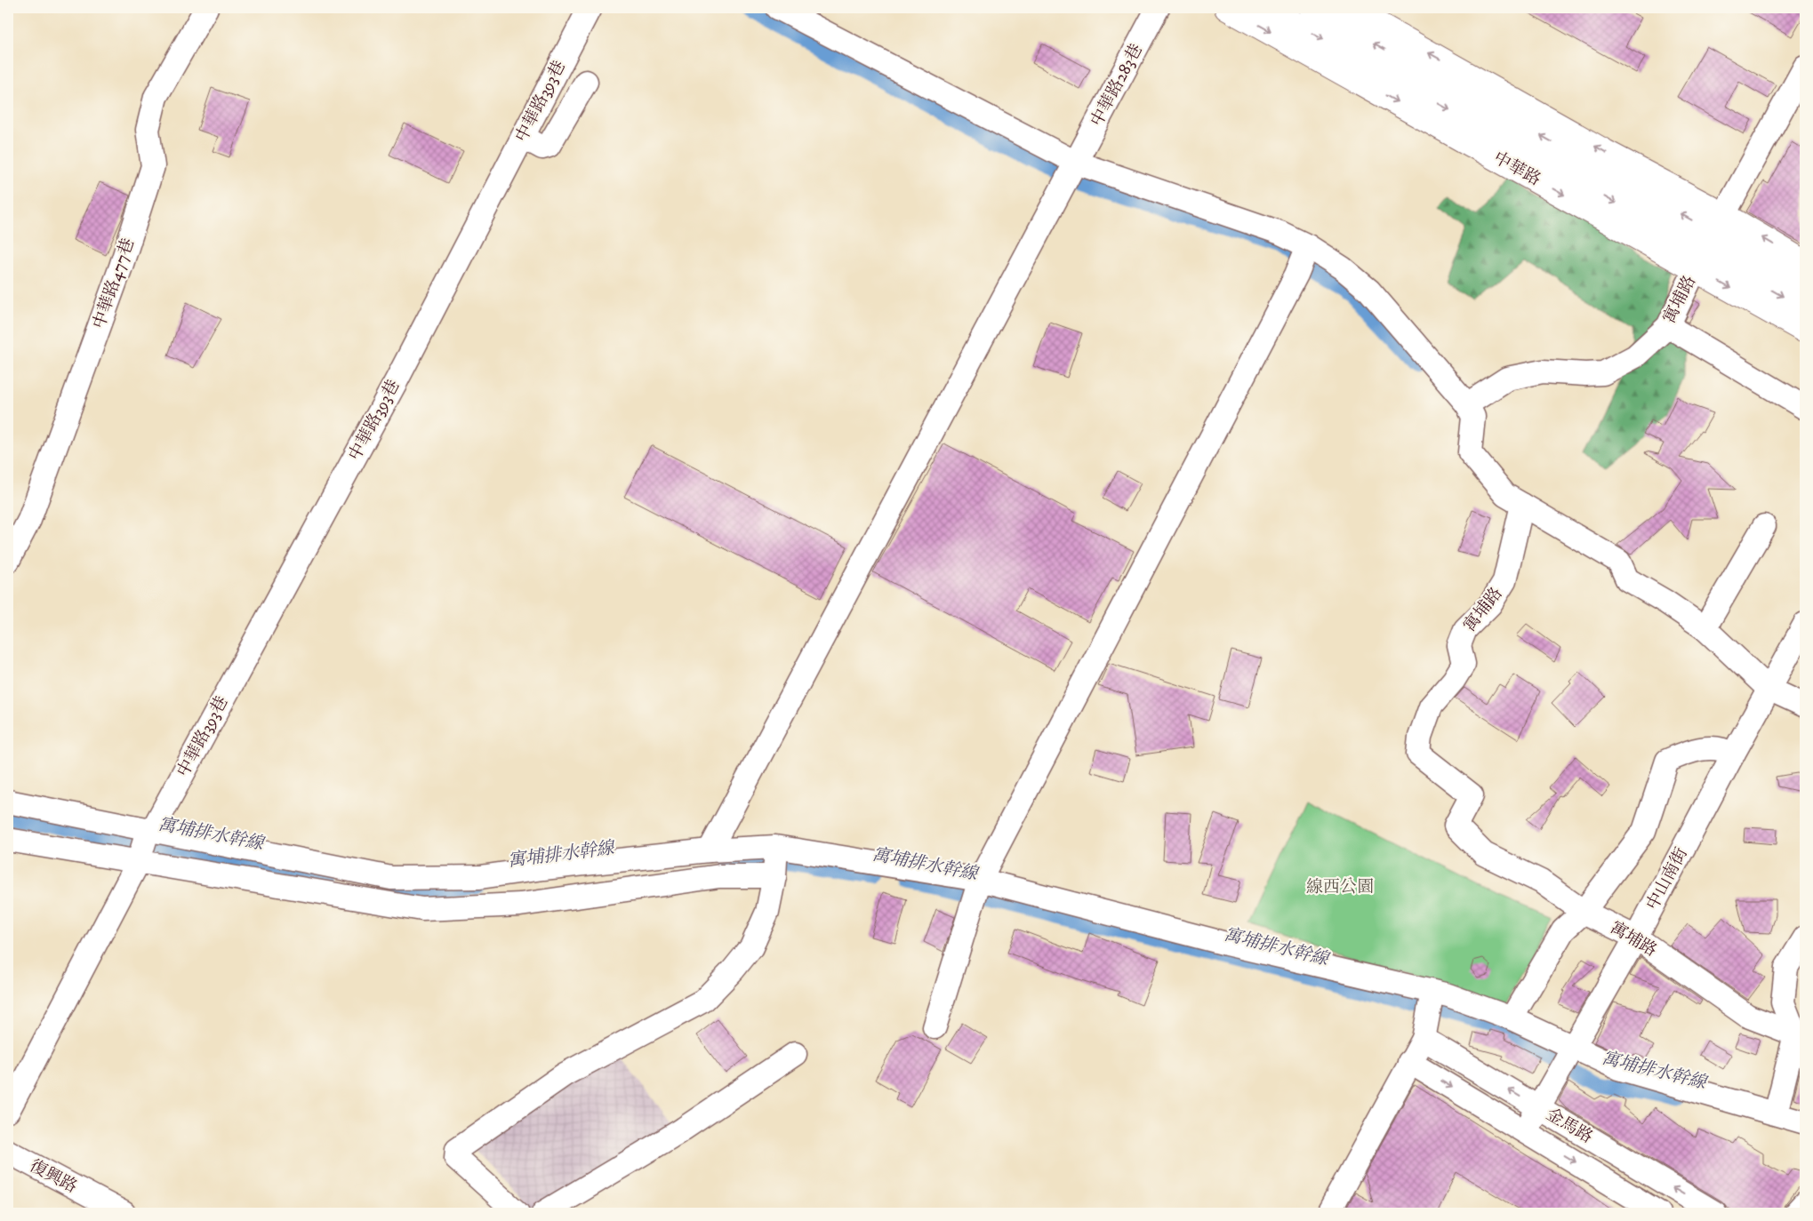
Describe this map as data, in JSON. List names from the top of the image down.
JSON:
{
  "streets": {
    "main road": ["中華路"],
    "street": [
      "中華路283巷",
      "中華路393巷",
      "中華路477巷",
      "寓埔路",
      "中山南街",
      "金馬路",
      "復興路"
    ]
  },
  "crossings": [
    ["中華路", "寓埔路"],
    ["寓埔路", "中山南街"],
    ["中山南街", "金馬路"]
  ],
  "water": ["寓埔排水幹線"],
  "parks": ["線西公園"]
}
